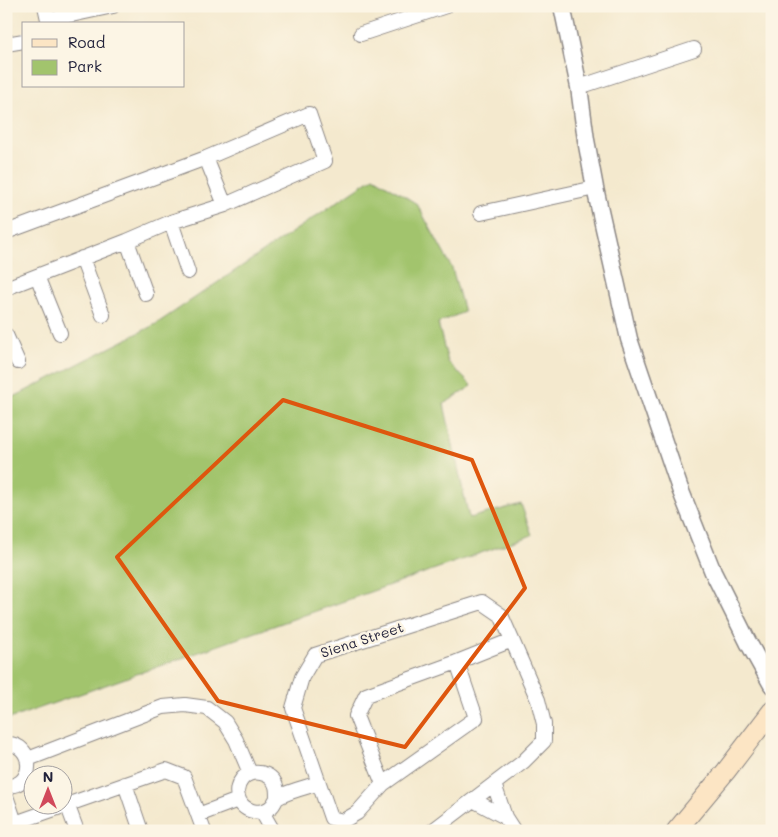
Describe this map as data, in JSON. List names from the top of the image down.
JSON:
{
  "streets": {
    "street": ["Siena Street"]
  },
  "legend": ["Road", "Park"],
  "north": "top"
}
